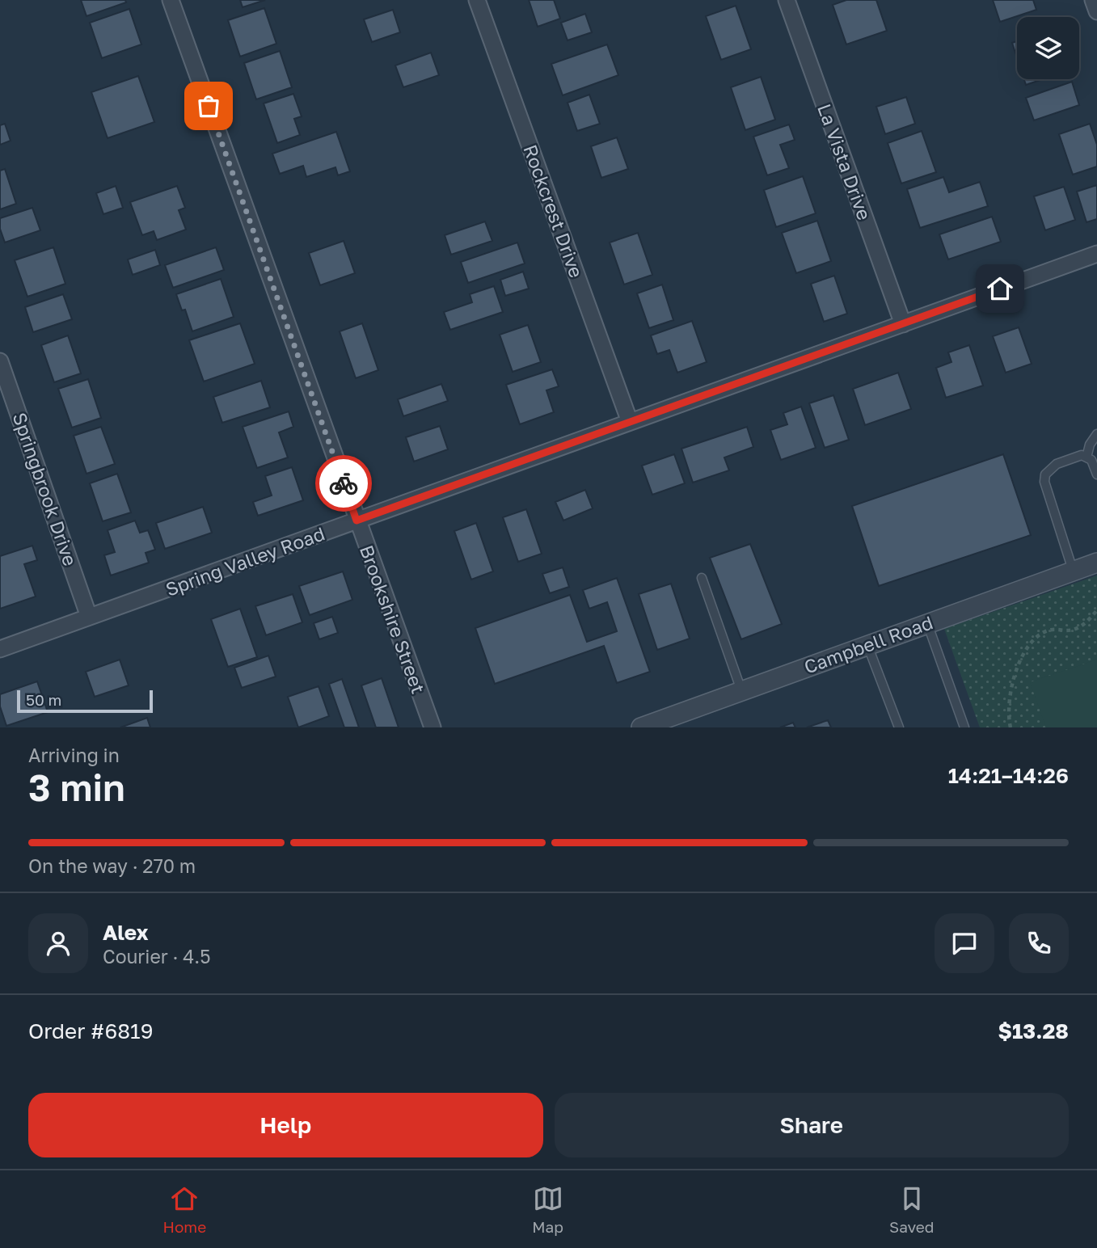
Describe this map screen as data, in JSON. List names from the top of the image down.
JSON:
{
  "streets": {
    "street": [
      "La Vista Drive",
      "Rockcrest Drive",
      "Springbrook Drive",
      "Spring Valley Road",
      "Brookshire Street",
      "Campbell Road"
    ]
  },
  "crossings": [
    ["La Vista Drive", "Spring Valley Road"],
    ["Rockcrest Drive", "Spring Valley Road"],
    ["Springbrook Drive", "Spring Valley Road"],
    ["Spring Valley Road", "Brookshire Street"]
  ],
  "scale_bar": "50 m",
  "page": {
    "scale": "50 m",
    "heading": ["3 min", "Arriving in", "14:21–14:26"],
    "panel": [
      "Alex",
      "Courier · 4.5",
      "Order #6819",
      "$13.28"
    ],
    "bar": "On the way · 270 m",
    "buttons": ["Help", "Share"],
    "tabs": ["Home", "Map", "Saved"]
  }
}
